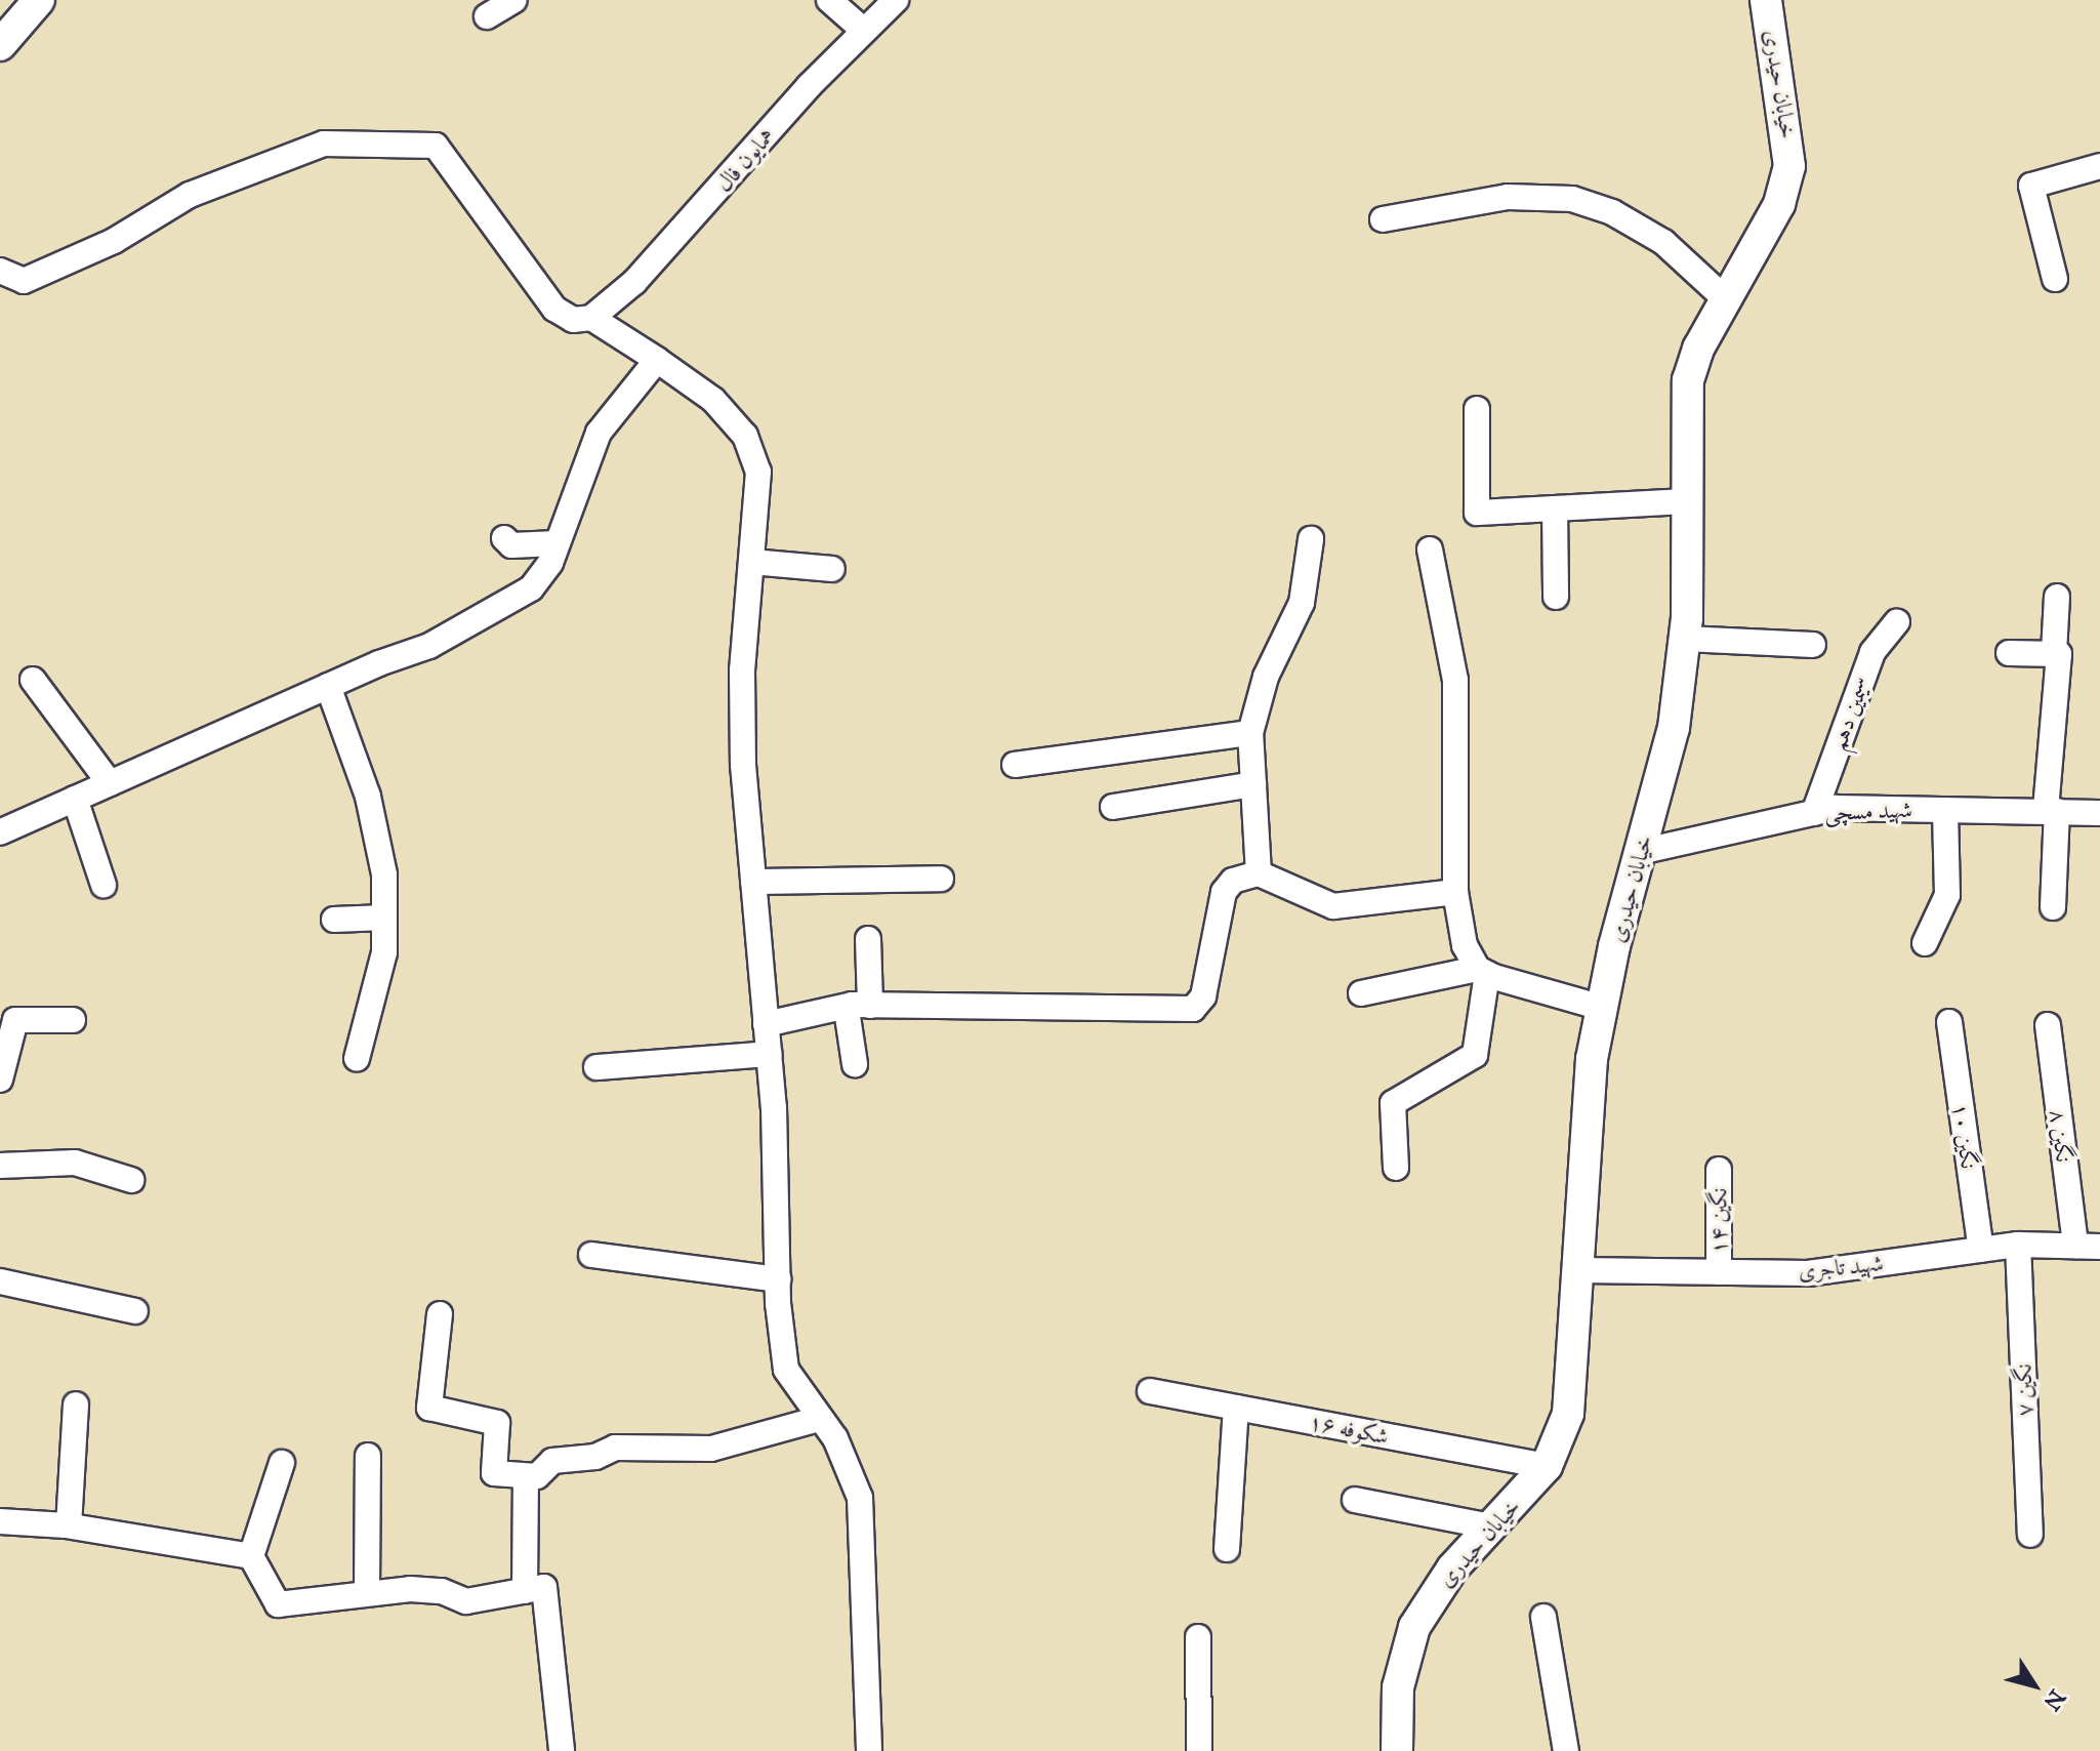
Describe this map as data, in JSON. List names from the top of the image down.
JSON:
{
  "streets": {
    "street": [
      "خیابان حیدری",
      "همایون فال",
      "سیمین دهم",
      "شهید مسچی",
      "نگین ۱۰",
      "نگین ۸",
      "نگین ۱۴",
      "شهید تاجری",
      "نگین ۷",
      "شکوفه ۱۶"
    ]
  },
  "crossings": [
    ["خیابان حیدری", "شهید مسچی"],
    ["خیابان حیدری", "شهید تاجری"],
    ["خیابان حیدری", "شکوفه ۱۶"],
    ["سیمین دهم", "شهید مسچی"],
    ["نگین ۱۰", "شهید تاجری"],
    ["نگین ۸", "شهید تاجری"],
    ["نگین ۱۴", "شهید تاجری"],
    ["شهید تاجری", "نگین ۷"]
  ],
  "north": "bottom right"
}
